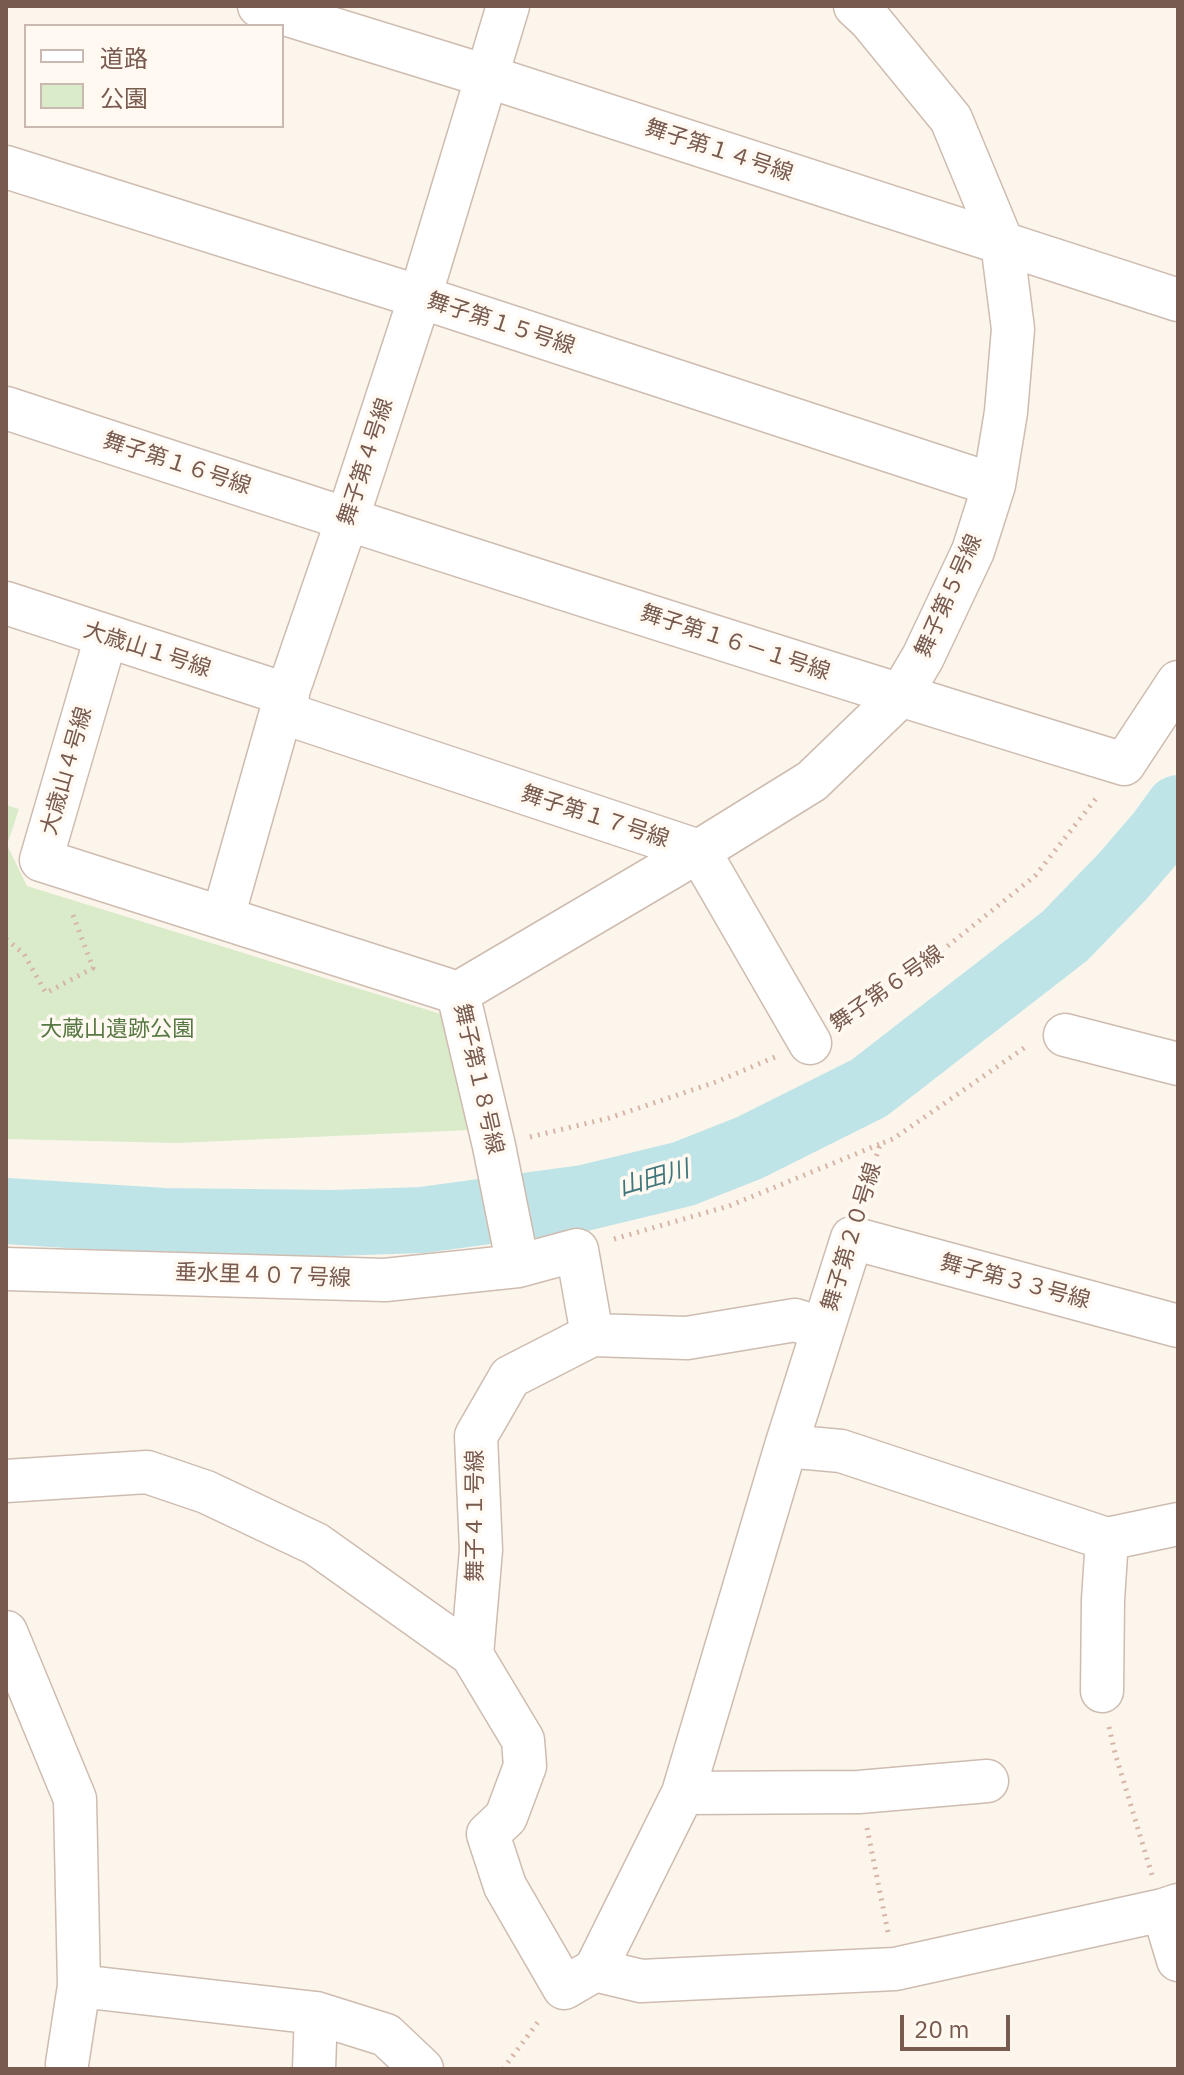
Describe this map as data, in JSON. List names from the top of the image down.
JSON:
{
  "streets": {
    "street": [
      "舞子第１４号線",
      "舞子第１５号線",
      "舞子第４号線",
      "舞子第１６号線",
      "舞子第５号線",
      "舞子第１６－１号線",
      "大歳山１号線",
      "大歳山４号線",
      "舞子第１７号線",
      "舞子第１８号線",
      "舞子第２０号線",
      "垂水里４０７号線",
      "舞子第３３号線",
      "舞子４１号線"
    ],
    "path": ["舞子第６号線"]
  },
  "crossings": [
    ["舞子第１４号線", "舞子第４号線"],
    ["舞子第１４号線", "舞子第５号線"],
    ["舞子第１５号線", "舞子第４号線"],
    ["舞子第１５号線", "舞子第５号線"],
    ["舞子第４号線", "舞子第１６号線"],
    ["舞子第４号線", "舞子第１６－１号線"],
    ["舞子第４号線", "大歳山１号線"],
    ["舞子第４号線", "大歳山４号線"],
    ["舞子第４号線", "舞子第１７号線"],
    ["舞子第４号線", "舞子第１８号線"],
    ["舞子第１６号線", "舞子第１６－１号線"],
    ["舞子第５号線", "舞子第１６－１号線"],
    ["舞子第５号線", "舞子第１７号線"],
    ["舞子第５号線", "舞子第１８号線"],
    ["舞子第１６－１号線", "舞子第６号線"],
    ["大歳山１号線", "大歳山４号線"],
    ["大歳山１号線", "舞子第１７号線"],
    ["大歳山４号線", "舞子第１８号線"],
    ["舞子第１７号線", "舞子第６号線"],
    ["舞子第６号線", "舞子第１８号線"],
    ["舞子第１８号線", "垂水里４０７号線"],
    ["舞子第２０号線", "舞子第３３号線"],
    ["舞子第２０号線", "舞子４１号線"]
  ],
  "water": ["山田川"],
  "parks": ["大蔵山遺跡公園"],
  "legend": ["道路", "公園"],
  "scale_bar": "20 m"
}
